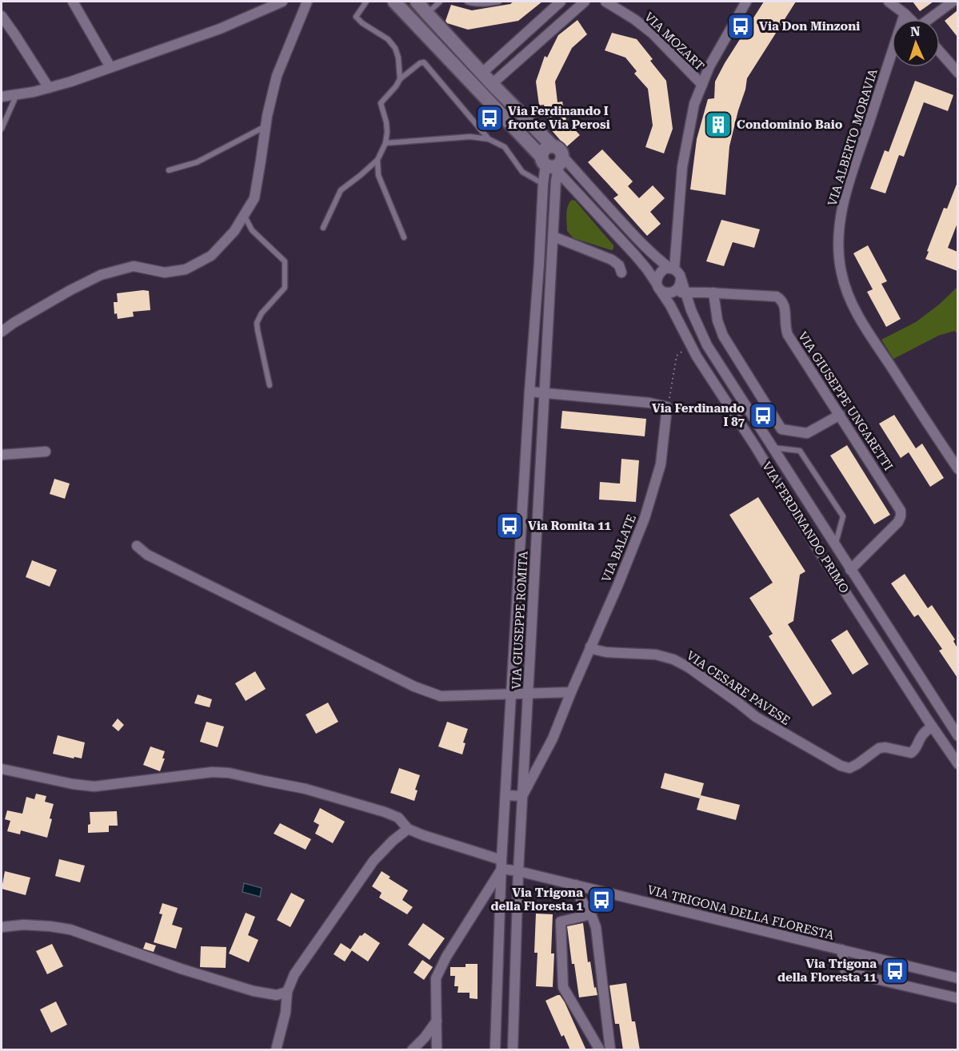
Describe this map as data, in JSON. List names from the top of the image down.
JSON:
{
  "streets": {
    "street": [
      "VIA MOZART",
      "VIA ALBERTO MORAVIA",
      "VIA GIUSEPPE UNGARETTI",
      "VIA FERDINANDO PRIMO",
      "VIA BALATE",
      "VIA GIUSEPPE ROMITA",
      "VIA CESARE PAVESE",
      "VIA TRIGONA DELLA FLORESTA"
    ]
  },
  "crossings": [
    ["VIA GIUSEPPE UNGARETTI", "VIA FERDINANDO PRIMO"],
    ["VIA FERDINANDO PRIMO", "VIA GIUSEPPE ROMITA"],
    ["VIA FERDINANDO PRIMO", "VIA CESARE PAVESE"],
    ["VIA BALATE", "VIA GIUSEPPE ROMITA"],
    ["VIA BALATE", "VIA CESARE PAVESE"],
    ["VIA GIUSEPPE ROMITA", "VIA TRIGONA DELLA FLORESTA"]
  ],
  "places": {
    "bus stop": [
      "Via Don Minzoni",
      "Via Ferdinando I fronte Via Perosi",
      "Via Ferdinando I 87",
      "Via Romita 11",
      "Via Trigona della Floresta 1",
      "Via Trigona della Floresta 11"
    ],
    "building": ["Condominio Baio"]
  },
  "north": "top"
}
